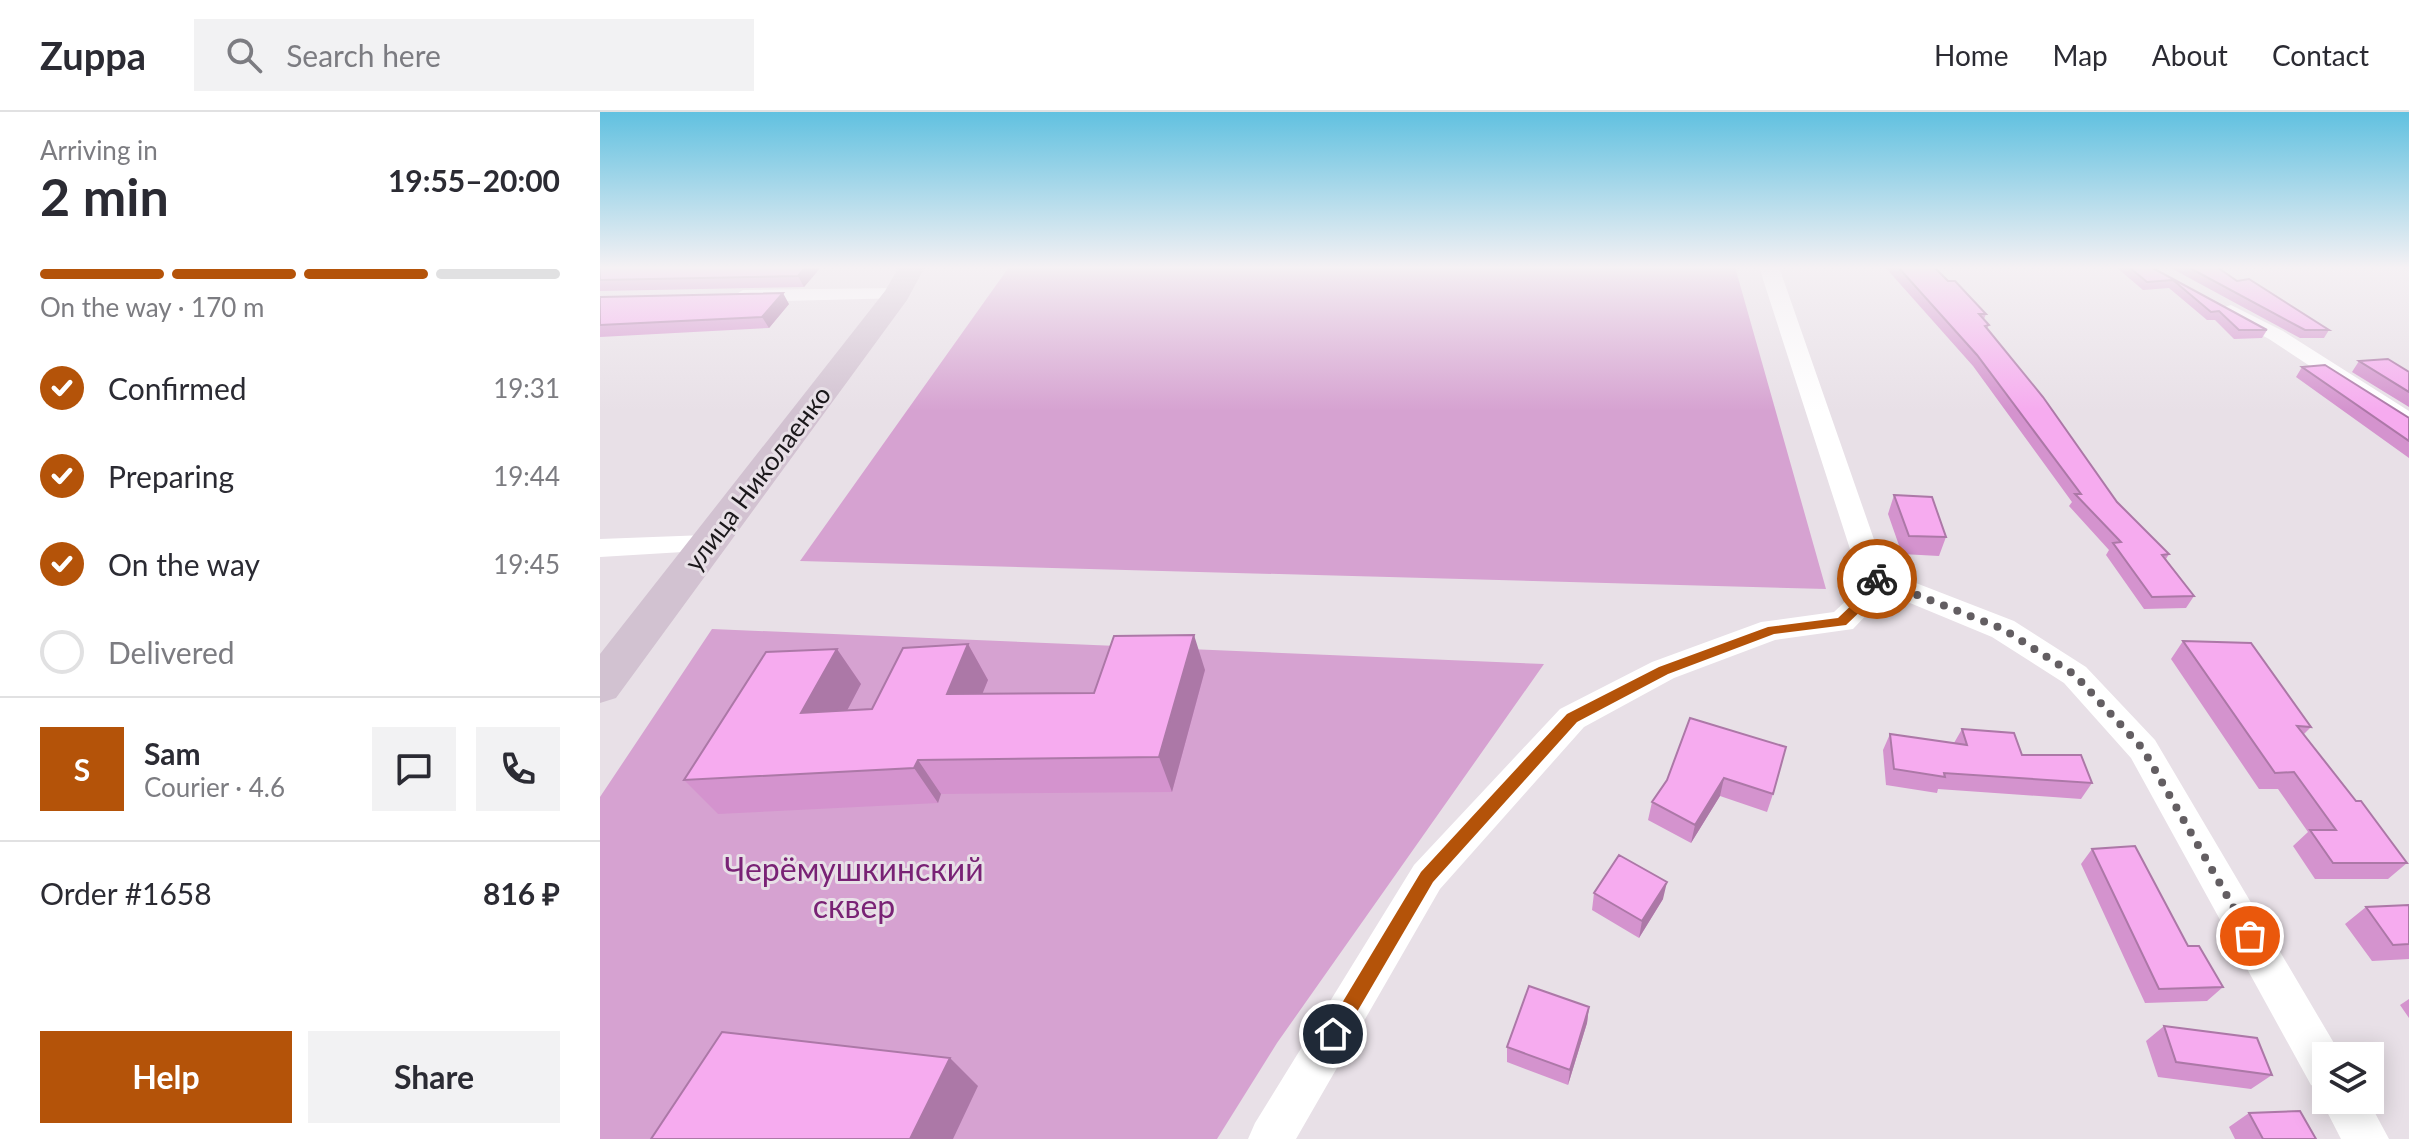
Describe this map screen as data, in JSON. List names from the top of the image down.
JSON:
{
  "streets": {
    "main road": ["улица Николаенко"]
  },
  "parks": ["Черёмушкинский сквер"],
  "page": {
    "header": "Zuppa",
    "search": "Search here",
    "nav": [
      "Home",
      "Map",
      "About",
      "Contact"
    ],
    "heading": ["2 min", "Arriving in", "19:55–20:00"],
    "panel": [
      "Sam",
      "Courier · 4.6",
      "Order #1658",
      "816 ₽"
    ],
    "bar": "On the way · 170 m",
    "list": [
      ["Confirmed", "19:31"],
      ["Preparing", "19:44"],
      ["On the way", "19:45"],
      "Delivered"
    ],
    "round": "S",
    "buttons": ["Help", "Share"]
  }
}
